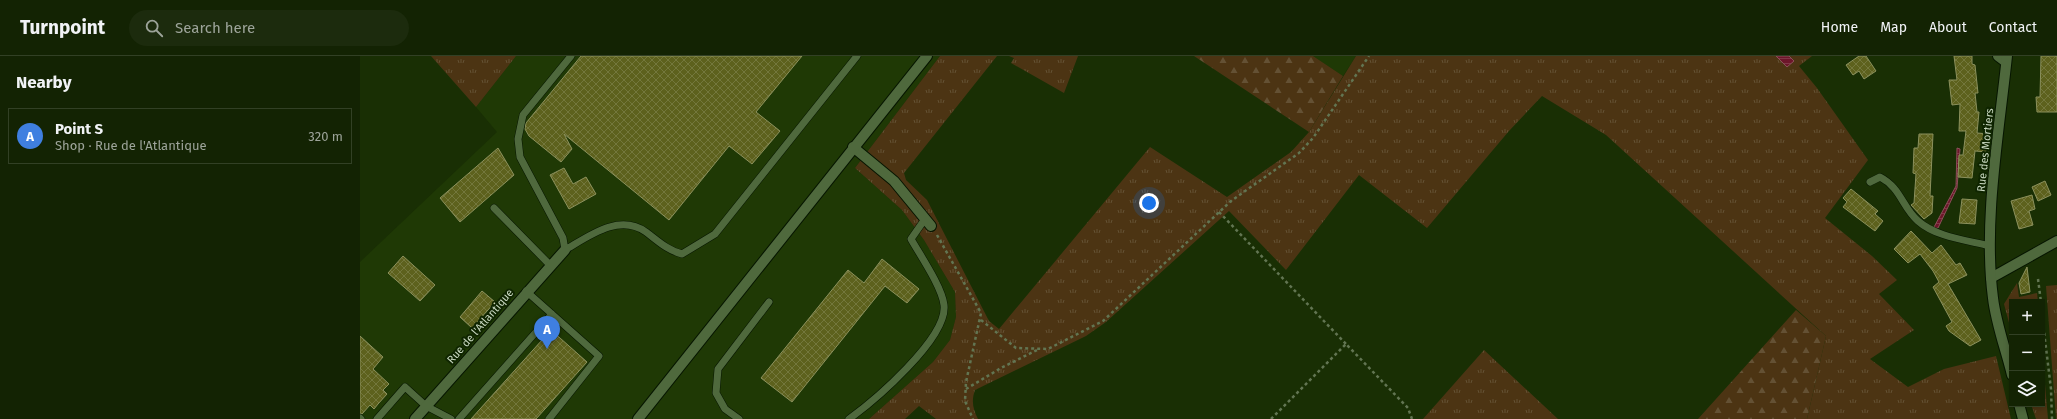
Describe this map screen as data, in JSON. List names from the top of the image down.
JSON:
{
  "streets": {
    "street": ["Rue des Mortiers", "Rue de l'Atlantique"]
  },
  "page": {
    "header": "Turnpoint",
    "search": "Search here",
    "nav": [
      "Home",
      "Map",
      "About",
      "Contact"
    ],
    "heading": "Nearby",
    "list": [
      {
        "mark": "A",
        "name": "Point S",
        "note": "Shop · Rue de l'Atlantique",
        "value": "320 m"
      }
    ],
    "map_buttons": ["+", "−"],
    "pins": "A"
  }
}
